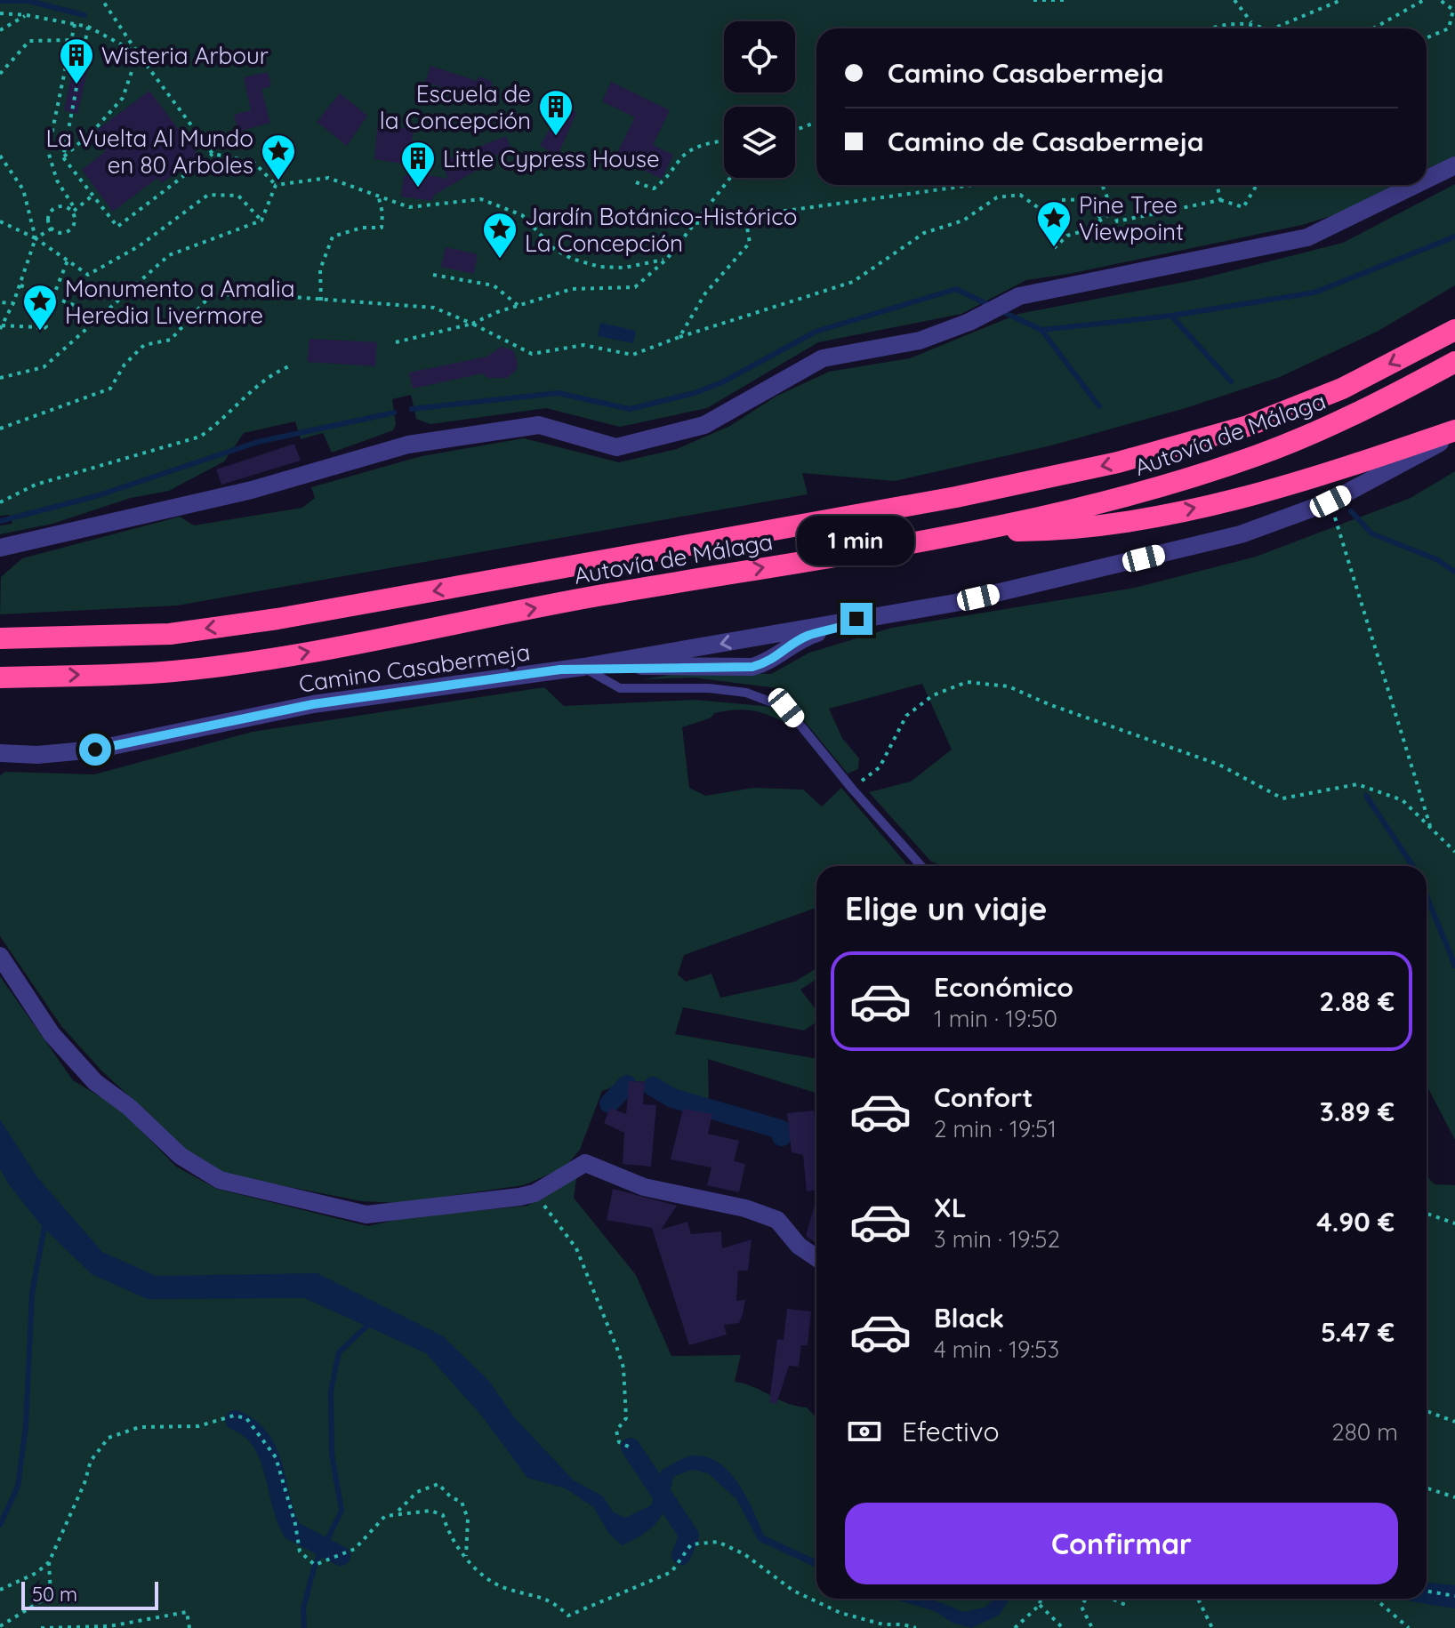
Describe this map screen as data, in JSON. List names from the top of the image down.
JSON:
{
  "streets": {
    "highway": ["Autovía de Málaga"],
    "street": ["Camino Casabermeja"]
  },
  "places": {
    "building": ["Wisteria Arbour", "Escuela de la Concepción", "Little Cypress House"],
    "place": [
      "La Vuelta Al Mundo en 80 Arboles",
      "Pine Tree Viewpoint",
      "Jardín Botánico-Histórico La Concepción",
      "Monumento a Amalia Heredia Livermore"
    ]
  },
  "scale_bar": "50 m",
  "page": {
    "banner": ["Camino Casabermeja", "Camino de Casabermeja"],
    "bubble": "1 min",
    "heading": "Elige un viaje",
    "list": [
      {
        "name": "Económico",
        "note": "1 min · 19:50",
        "value": "2.88 €"
      },
      {
        "name": "Confort",
        "note": "2 min · 19:51",
        "value": "3.89 €"
      },
      {
        "name": "XL",
        "note": "3 min · 19:52",
        "value": "4.90 €"
      },
      {
        "name": "Black",
        "note": "4 min · 19:53",
        "value": "5.47 €"
      }
    ],
    "pay": ["Efectivo", "280 m"],
    "buttons": "Confirmar",
    "scale": "50 m"
  }
}
